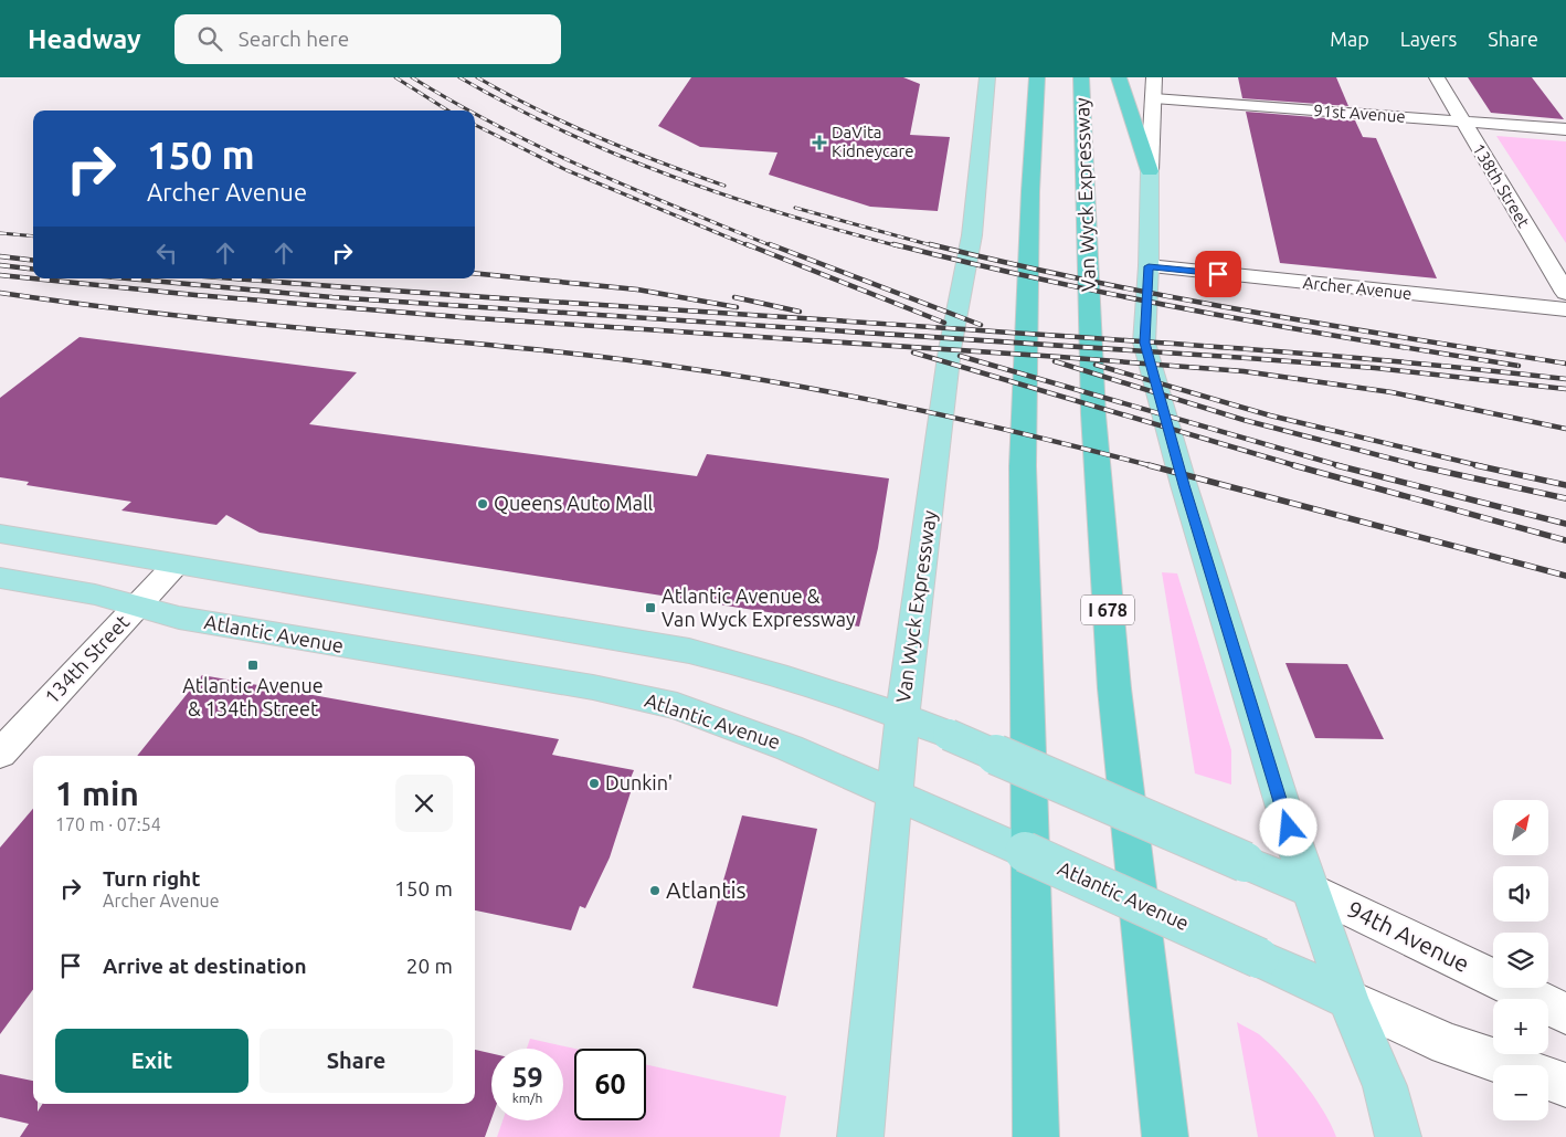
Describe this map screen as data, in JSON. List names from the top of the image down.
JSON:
{
  "streets": {
    "highway": ["Van Wyck Expressway", "I 678"],
    "main road": ["Atlantic Avenue"],
    "street": [
      "91st Avenue",
      "138th Street",
      "Archer Avenue",
      "134th Street",
      "94th Avenue"
    ]
  },
  "crossings": [
    ["91st Avenue", "138th Street"],
    ["Van Wyck Expressway", "Atlantic Avenue"],
    ["Atlantic Avenue", "134th Street"]
  ],
  "places": {
    "health": ["DaVita Kidneycare"],
    "other": ["Queens Auto Mall", "Dunkin'", "Atlantis"],
    "transit": ["Atlantic Avenue & Van Wyck Expressway", "Atlantic Avenue & 134th Street"]
  },
  "north": "top right",
  "page": {
    "header": "Headway",
    "search": "Search here",
    "nav": ["Map", "Layers", "Share"],
    "turn": ["150 m", "Archer Avenue"],
    "heading": ["1 min", "170 m · 07:54"],
    "map_buttons": ["+", "−"],
    "list": [
      {
        "name": "Turn right",
        "note": "Archer Avenue",
        "value": "150 m"
      },
      {
        "name": "Arrive at destination",
        "value": "20 m"
      }
    ],
    "buttons": ["Exit", "Share"],
    "speed": "59 km/h",
    "limit": "60"
  }
}
